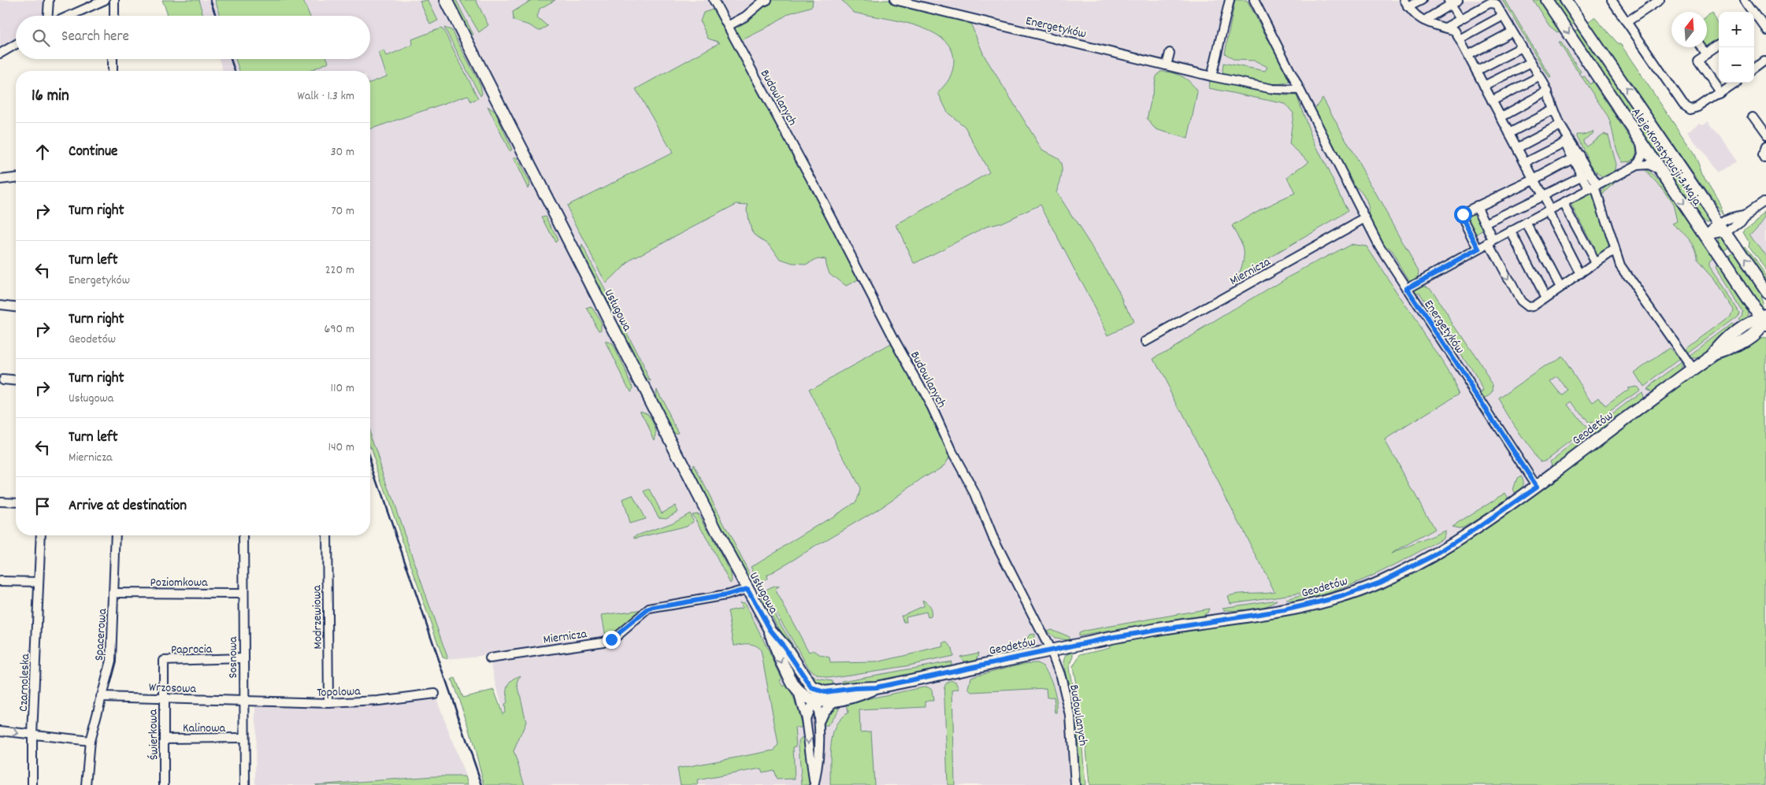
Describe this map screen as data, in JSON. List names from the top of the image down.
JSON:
{
  "streets": {
    "street": [
      "Energetyków",
      "Budowlanych",
      "Aleje Konstytucji 3 Maja",
      "Miernicza",
      "Usługowa",
      "Geodetów",
      "Poziomkowa",
      "Modrzewiowa",
      "Spacerowa",
      "Paprocia",
      "Sosnowa",
      "Czarnoleska",
      "Wrzosowa",
      "Topolowa",
      "Kalinowa",
      "Świerkowa"
    ]
  },
  "crossings": [
    ["Energetyków", "Miernicza"],
    ["Energetyków", "Geodetów"],
    ["Budowlanych", "Geodetów"],
    ["Aleje Konstytucji 3 Maja", "Geodetów"],
    ["Miernicza", "Usługowa"],
    ["Usługowa", "Geodetów"],
    ["Poziomkowa", "Spacerowa"],
    ["Poziomkowa", "Sosnowa"],
    ["Modrzewiowa", "Topolowa"],
    ["Spacerowa", "Wrzosowa"],
    ["Paprocia", "Sosnowa"],
    ["Paprocia", "Świerkowa"],
    ["Sosnowa", "Wrzosowa"],
    ["Sosnowa", "Topolowa"],
    ["Sosnowa", "Kalinowa"],
    ["Wrzosowa", "Topolowa"],
    ["Wrzosowa", "Świerkowa"],
    ["Kalinowa", "Świerkowa"]
  ],
  "north": "top",
  "page": {
    "map_buttons": ["+", "−"],
    "search": "Search here",
    "heading": ["16 min", "Walk · 1.3 km"],
    "list": [
      ["Continue", "30 m"],
      ["Turn right", "70 m"],
      ["Turn left", "Energetyków", "220 m"],
      ["Turn right", "Geodetów", "690 m"],
      ["Turn right", "Usługowa", "110 m"],
      ["Turn left", "Miernicza", "140 m"],
      "Arrive at destination"
    ]
  }
}
